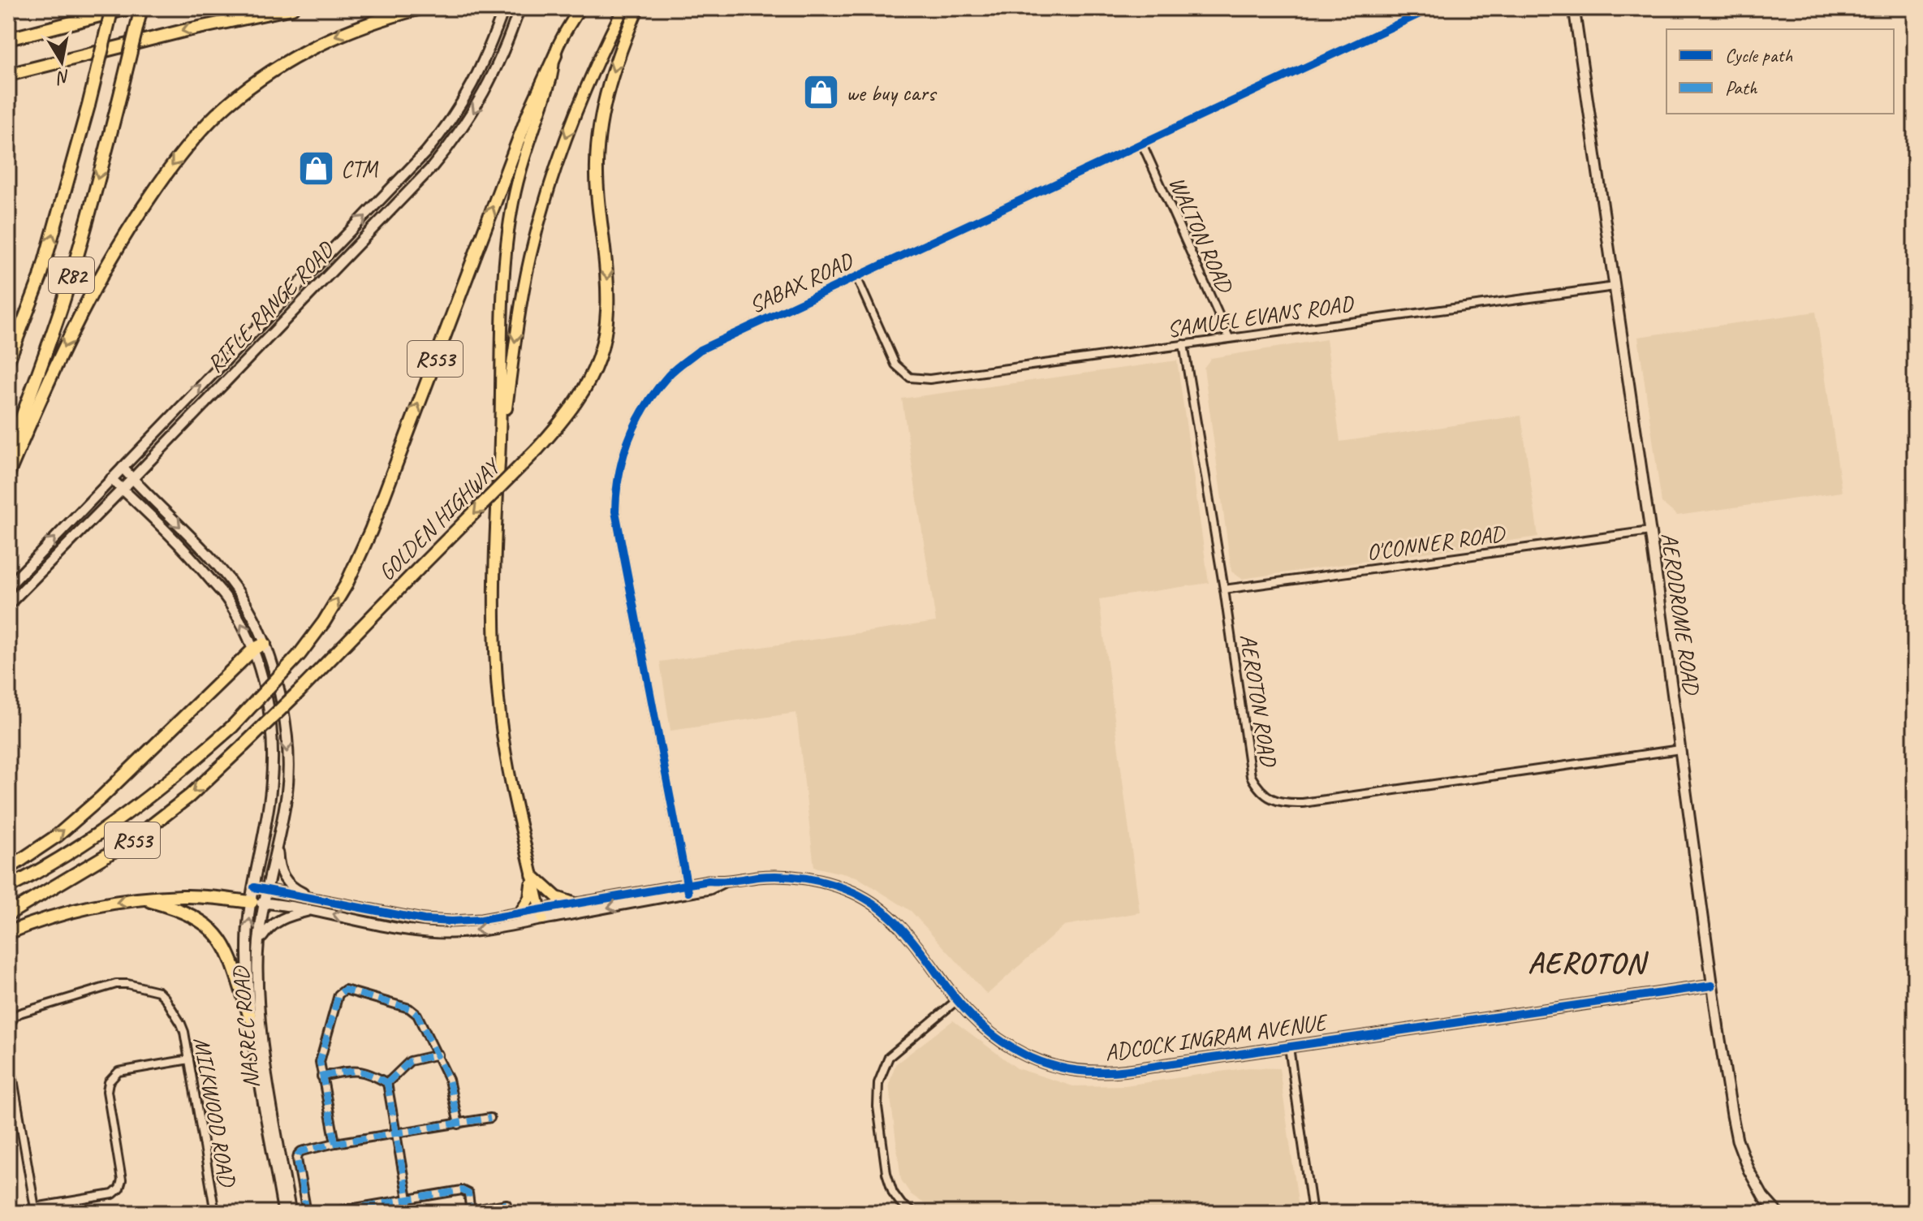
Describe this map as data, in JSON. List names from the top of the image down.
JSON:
{
  "streets": {
    "highway": ["R82", "R553", "GOLDEN HIGHWAY"],
    "main road": [
      "RIFLE RANGE ROAD",
      "AERODROME ROAD",
      "NASREC ROAD",
      "ADCOCK INGRAM AVENUE"
    ],
    "street": [
      "WALTON ROAD",
      "SABAX ROAD",
      "SAMUEL EVANS ROAD",
      "O'CONNER ROAD",
      "AEROTON ROAD",
      "MILKWOOD ROAD"
    ]
  },
  "crossings": [
    ["WALTON ROAD", "SABAX ROAD"],
    ["WALTON ROAD", "SAMUEL EVANS ROAD"],
    ["SABAX ROAD", "SAMUEL EVANS ROAD"],
    ["SABAX ROAD", "ADCOCK INGRAM AVENUE"],
    ["RIFLE RANGE ROAD", "NASREC ROAD"],
    ["SAMUEL EVANS ROAD", "AERODROME ROAD"],
    ["SAMUEL EVANS ROAD", "AEROTON ROAD"],
    ["O'CONNER ROAD", "AERODROME ROAD"],
    ["O'CONNER ROAD", "AEROTON ROAD"],
    ["AERODROME ROAD", "AEROTON ROAD"],
    ["AERODROME ROAD", "ADCOCK INGRAM AVENUE"],
    ["NASREC ROAD", "ADCOCK INGRAM AVENUE"]
  ],
  "districts": ["AEROTON"],
  "places": {
    "shop": ["we buy cars", "CTM"]
  },
  "legend": ["Cycle path", "Path"],
  "north": "bottom"
}
